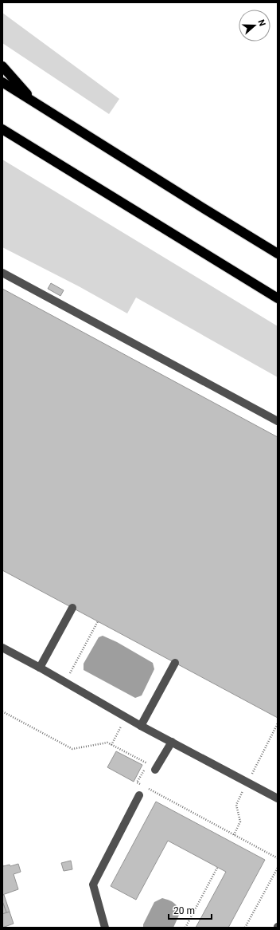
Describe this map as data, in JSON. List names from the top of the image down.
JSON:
{
  "scale_bar": "20 m",
  "north": "right"
}
